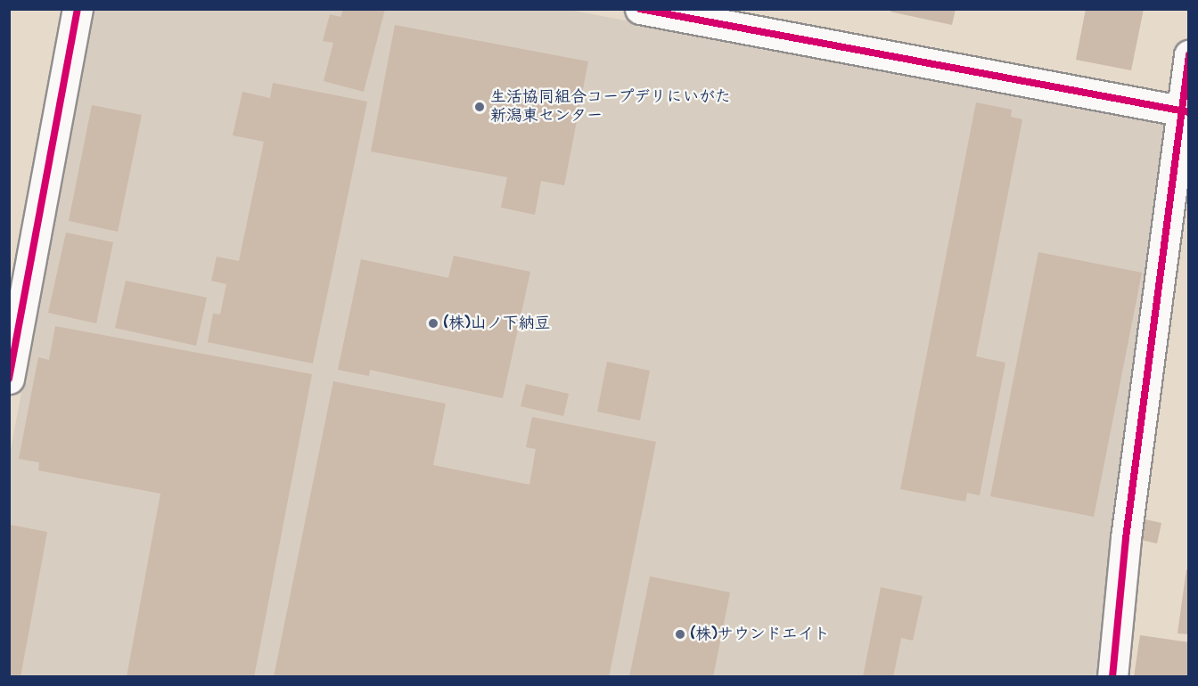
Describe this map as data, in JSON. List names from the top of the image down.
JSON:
{
  "places": ["生活協同組合コープデリにいがた 新潟東センター", "(株)山ノ下納豆", "(株)サウンドエイト"]
}
